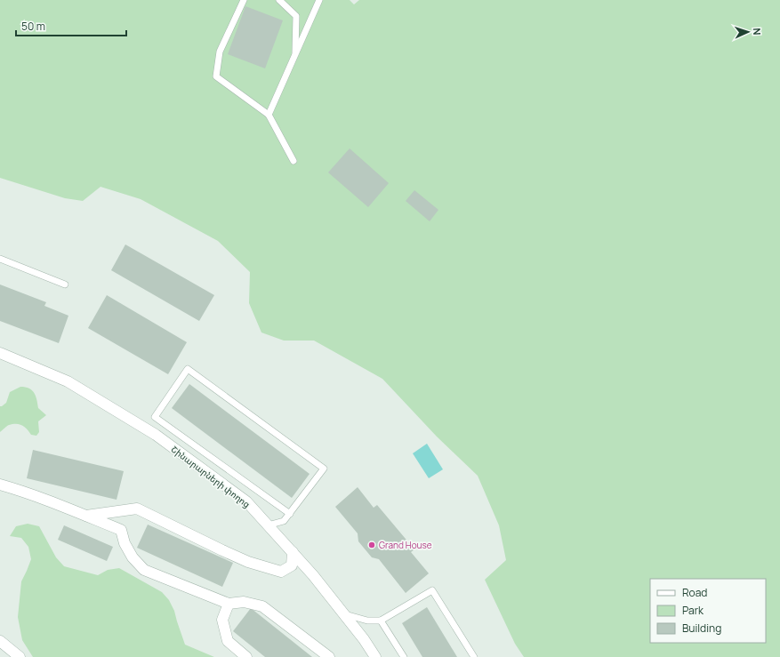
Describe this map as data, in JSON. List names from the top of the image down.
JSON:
{
  "streets": {
    "street": ["Շինարարների փողոց"]
  },
  "places": ["Grand House"],
  "legend": ["Road", "Park", "Building"],
  "scale_bar": "50 m",
  "north": "right"
}
